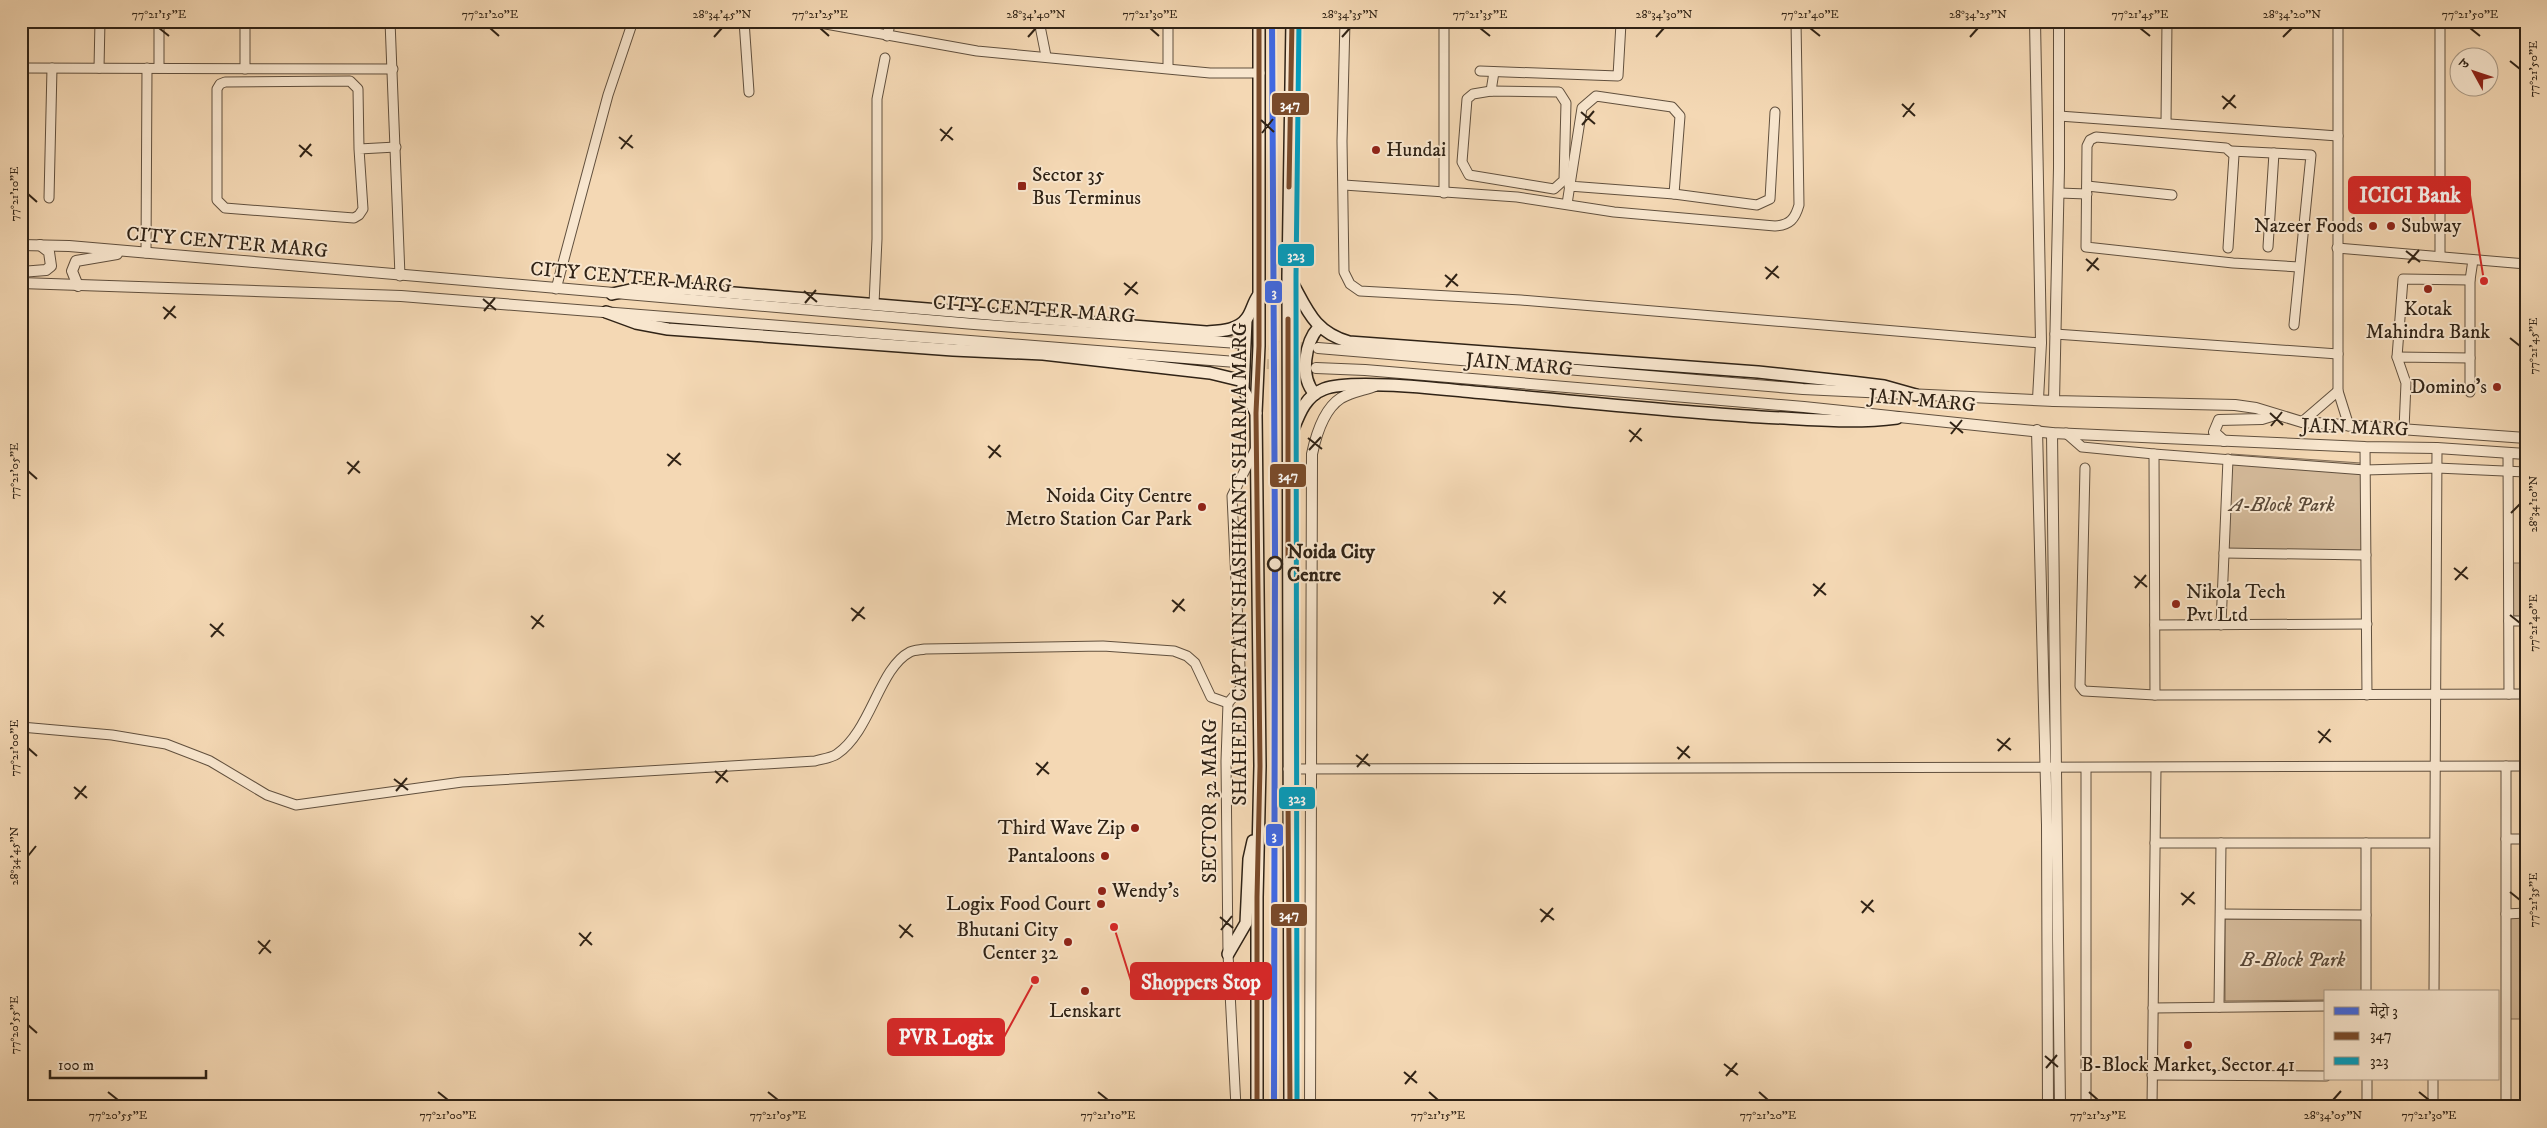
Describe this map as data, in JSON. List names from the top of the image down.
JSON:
{
  "streets": {
    "main road": ["SHAHEED CAPTAIN SHASHIKANT SHARMA MARG"],
    "street": ["CITY CENTER MARG", "JAIN MARG", "SECTOR 32 MARG"]
  },
  "crossings": [
    ["SHAHEED CAPTAIN SHASHIKANT SHARMA MARG", "SECTOR 32 MARG"]
  ],
  "parks": ["A-Block Park", "B-Block Park"],
  "places": {
    "other": [
      "Hundai",
      "Nazeer Foods",
      "Subway",
      "ICICI Bank",
      "Kotak Mahindra Bank",
      "Domino's",
      "Noida City Centre Metro Station Car Park",
      "Noida City Centre",
      "Nikola Tech Pvt Ltd",
      "Third Wave Zip",
      "Pantaloons",
      "Wendy's",
      "Logix Food Court",
      "Shoppers Stop",
      "Bhutani City Center 32",
      "PVR Logix",
      "Lenskart",
      "B-Block Market, Sector 41"
    ],
    "transit": ["Sector 35 Bus Terminus"]
  },
  "lines": ["metro line 3", "transit line 347", "transit line 323"],
  "legend": ["मेट्रो 3", "347", "323"],
  "scale_bar": "100 m",
  "north": "top left",
  "coordinates": [
    "77°21'15\"E",
    "77°21'20\"E",
    "28°34'45\"N",
    "77°21'25\"E",
    "28°34'40\"N",
    "77°21'30\"E",
    "28°34'35\"N",
    "77°21'35\"E",
    "28°34'30\"N",
    "77°21'40\"E",
    "28°34'25\"N",
    "77°21'45\"E",
    "28°34'20\"N",
    "77°21'50\"E",
    "77°21'10\"E",
    "77°21'05\"E",
    "28°34'10\"N",
    "77°21'00\"E",
    "77°20'55\"E",
    "28°34'05\"N"
  ]
}
